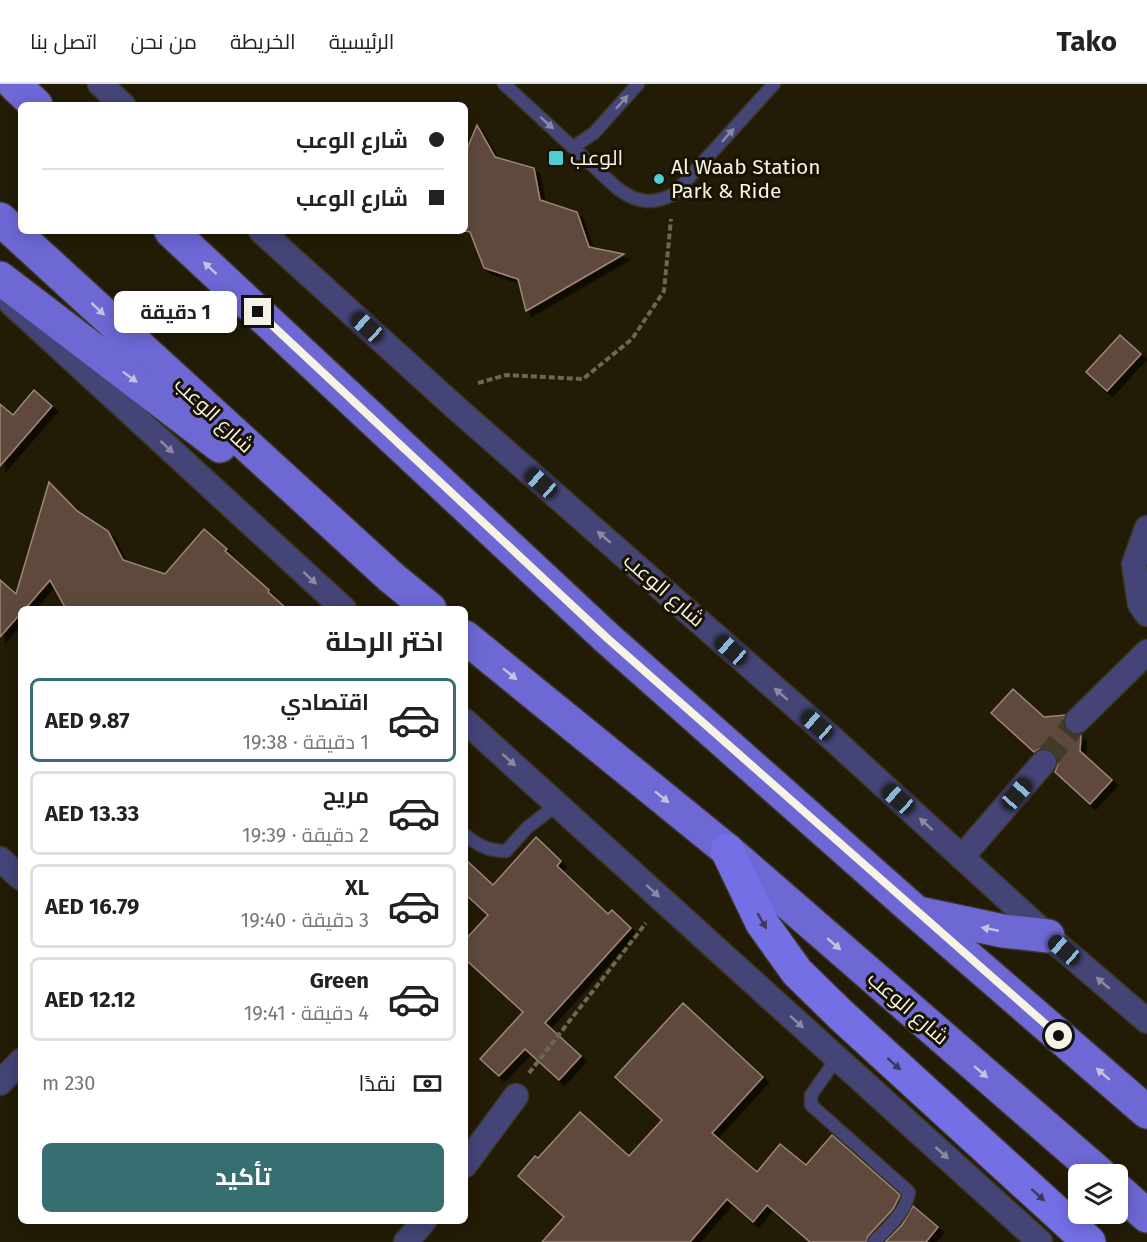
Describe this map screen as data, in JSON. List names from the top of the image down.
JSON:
{
  "streets": {
    "main road": ["شارع الوعب"]
  },
  "places": {
    "transit": ["الوعب"],
    "other": ["Al Waab Station Park & Ride"]
  },
  "page": {
    "header": "Tako",
    "nav": [
      "الرئيسية",
      "الخريطة",
      "من نحن",
      "اتصل بنا"
    ],
    "banner": ["شارع الوعب", "شارع الوعب"],
    "bubble": "1 دقيقة",
    "heading": "اختر الرحلة",
    "list": [
      {
        "name": "اقتصادي",
        "note": "1 دقيقة · 19:38",
        "value": "AED 9.87"
      },
      {
        "name": "مريح",
        "note": "2 دقيقة · 19:39",
        "value": "AED 13.33"
      },
      {
        "name": "XL",
        "note": "3 دقيقة · 19:40",
        "value": "AED 16.79"
      },
      {
        "name": "Green",
        "note": "4 دقيقة · 19:41",
        "value": "AED 12.12"
      }
    ],
    "pay": ["نقدًا", "230 m"],
    "buttons": "تأكيد"
  }
}
